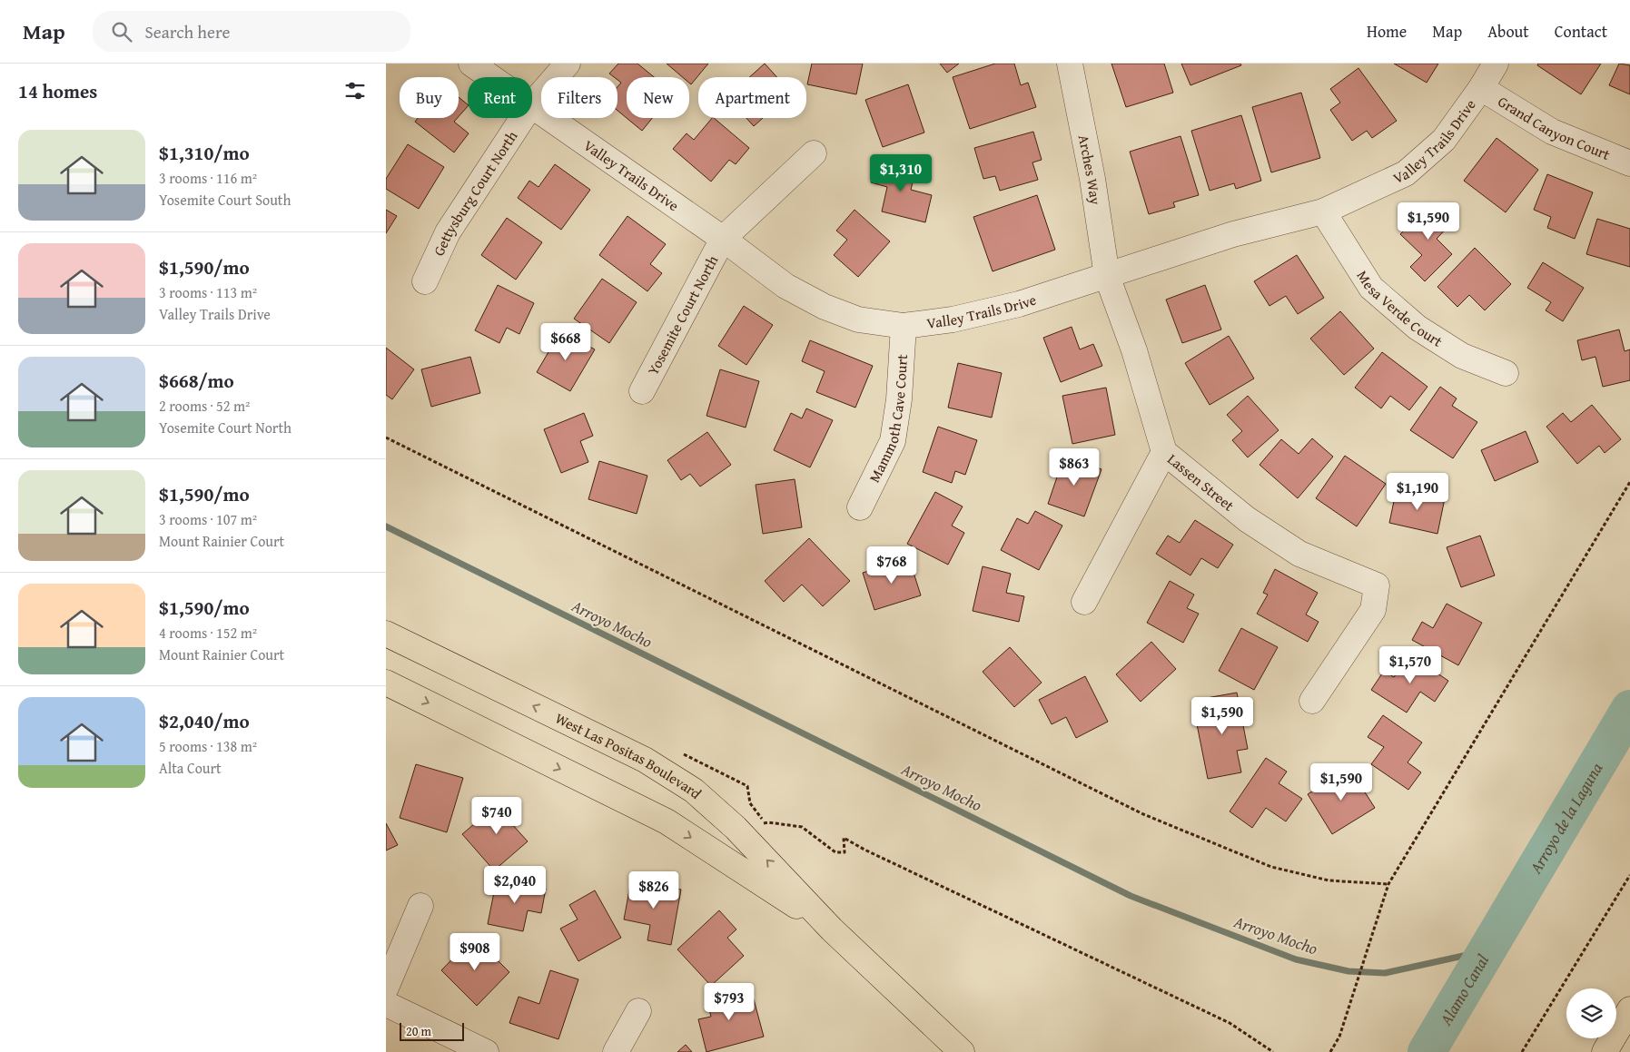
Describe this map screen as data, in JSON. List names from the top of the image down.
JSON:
{
  "streets": {
    "main road": ["West Las Positas Boulevard"],
    "street": [
      "Grand Canyon Court",
      "Valley Trails Drive",
      "Arches Way",
      "Gettysburg Court North",
      "Mesa Verde Court",
      "Yosemite Court North",
      "Mammoth Cave Court",
      "Lassen Street"
    ]
  },
  "crossings": [
    ["Grand Canyon Court", "Valley Trails Drive"],
    ["Valley Trails Drive", "Arches Way"],
    ["Valley Trails Drive", "Mesa Verde Court"],
    ["Valley Trails Drive", "Yosemite Court North"],
    ["Valley Trails Drive", "Mammoth Cave Court"],
    ["Valley Trails Drive", "Lassen Street"],
    ["Arches Way", "Lassen Street"]
  ],
  "water": ["Arroyo Mocho", "Arroyo de la Laguna", "Alamo Canal"],
  "scale_bar": "20 m",
  "page": {
    "header": "Map",
    "search": "Search here",
    "nav": [
      "Home",
      "Map",
      "About",
      "Contact"
    ],
    "heading": "14 homes",
    "chip": [
      "Buy",
      "Rent",
      "Filters",
      "New",
      "Apartment"
    ],
    "list": [
      {
        "name": "$1,310/mo",
        "note": "3 rooms · 116 m² · Yosemite Court South"
      },
      {
        "name": "$1,590/mo",
        "note": "3 rooms · 113 m² · Valley Trails Drive"
      },
      {
        "name": "$668/mo",
        "note": "2 rooms · 52 m² · Yosemite Court North"
      },
      {
        "name": "$1,590/mo",
        "note": "3 rooms · 107 m² · Mount Rainier Court"
      },
      {
        "name": "$1,590/mo",
        "note": "4 rooms · 152 m² · Mount Rainier Court"
      },
      {
        "name": "$2,040/mo",
        "note": "5 rooms · 138 m² · Alta Court"
      }
    ],
    "price": [
      "$1,310",
      "$1,590",
      "$668",
      "$863",
      "$1,190",
      "$768",
      "$1,570",
      "$1,590",
      "$1,590",
      "$740",
      "$2,040",
      "$826",
      "$908",
      "$793"
    ],
    "scale": "20 m"
  }
}
